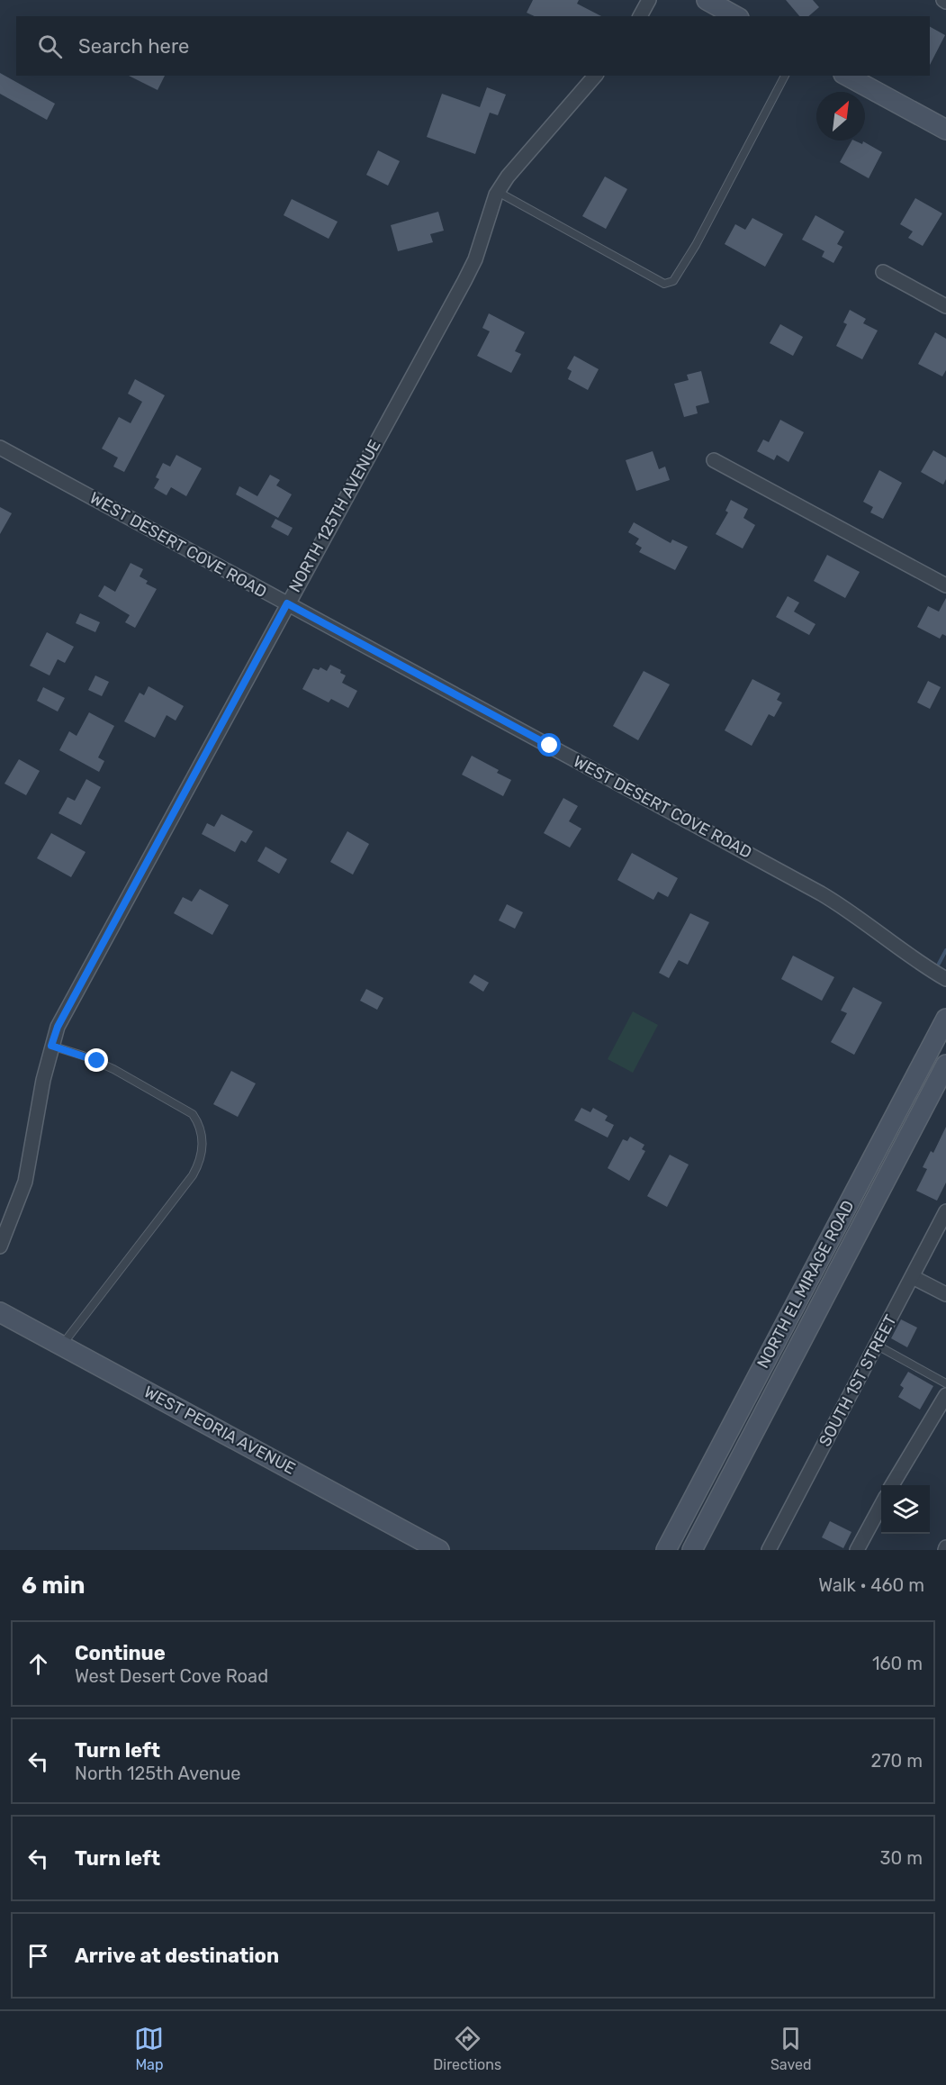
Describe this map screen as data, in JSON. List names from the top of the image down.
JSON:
{
  "streets": {
    "main road": ["NORTH EL MIRAGE ROAD", "WEST PEORIA AVENUE"],
    "street": ["NORTH 125TH AVENUE", "WEST DESERT COVE ROAD", "SOUTH 1ST STREET"]
  },
  "crossings": [
    ["NORTH 125TH AVENUE", "WEST DESERT COVE ROAD"]
  ],
  "north": "top right",
  "page": {
    "search": "Search here",
    "heading": ["6 min", "Walk · 460 m"],
    "list": [
      ["Continue", "West Desert Cove Road", "160 m"],
      ["Turn left", "North 125th Avenue", "270 m"],
      ["Turn left", "30 m"],
      "Arrive at destination"
    ],
    "nav": ["Map", "Directions", "Saved"]
  }
}
